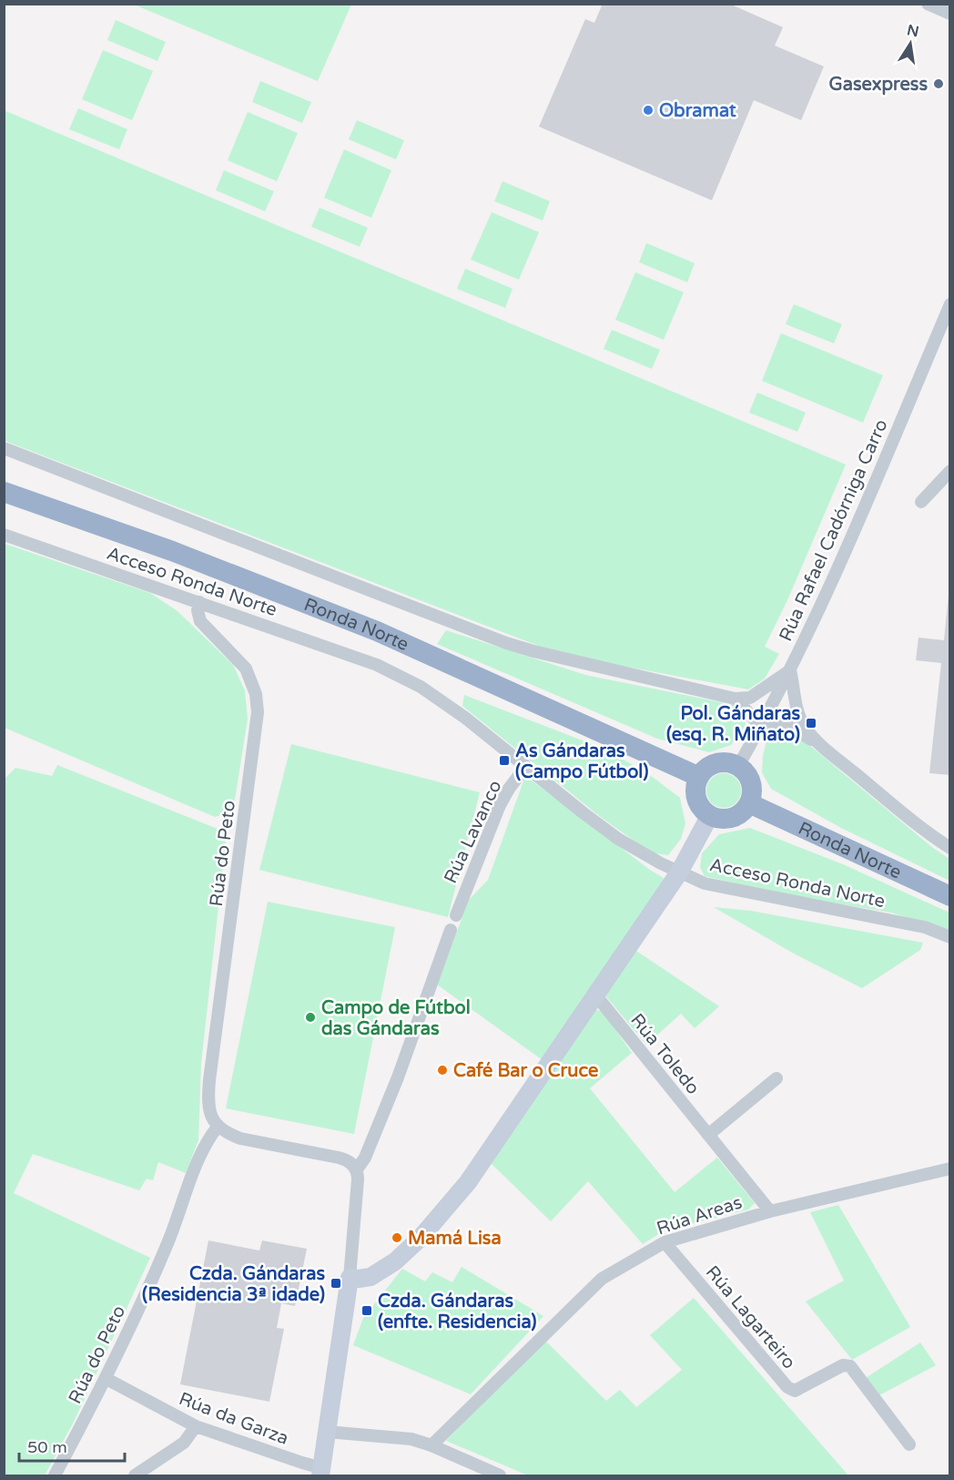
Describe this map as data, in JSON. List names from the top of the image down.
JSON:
{
  "streets": {
    "highway": ["Ronda Norte"],
    "street": [
      "Rúa Rafael Cadórniga Carro",
      "Acceso Ronda Norte",
      "Rúa Lavanco",
      "Rúa do Peto",
      "Rúa Toledo",
      "Rúa Areas",
      "Rúa Lagarteiro",
      "Rúa da Garza"
    ]
  },
  "crossings": [
    ["Rúa Rafael Cadórniga Carro", "Ronda Norte"],
    ["Acceso Ronda Norte", "Rúa Lavanco"],
    ["Acceso Ronda Norte", "Rúa do Peto"],
    ["Rúa do Peto", "Rúa da Garza"],
    ["Rúa Toledo", "Rúa Areas"],
    ["Rúa Areas", "Rúa Lagarteiro"]
  ],
  "places": {
    "other": [
      "Gasexpress",
      "Obramat",
      "Campo de Fútbol das Gándaras",
      "Café Bar o Cruce",
      "Mamá Lisa"
    ],
    "transit": [
      "Pol. Gándaras (esq. R. Miñato)",
      "As Gándaras (Campo Fútbol)",
      "Czda. Gándaras (Residencia 3ª idade)",
      "Czda. Gándaras (enfte. Residencia)"
    ]
  },
  "scale_bar": "50 m",
  "north": "top"
}
